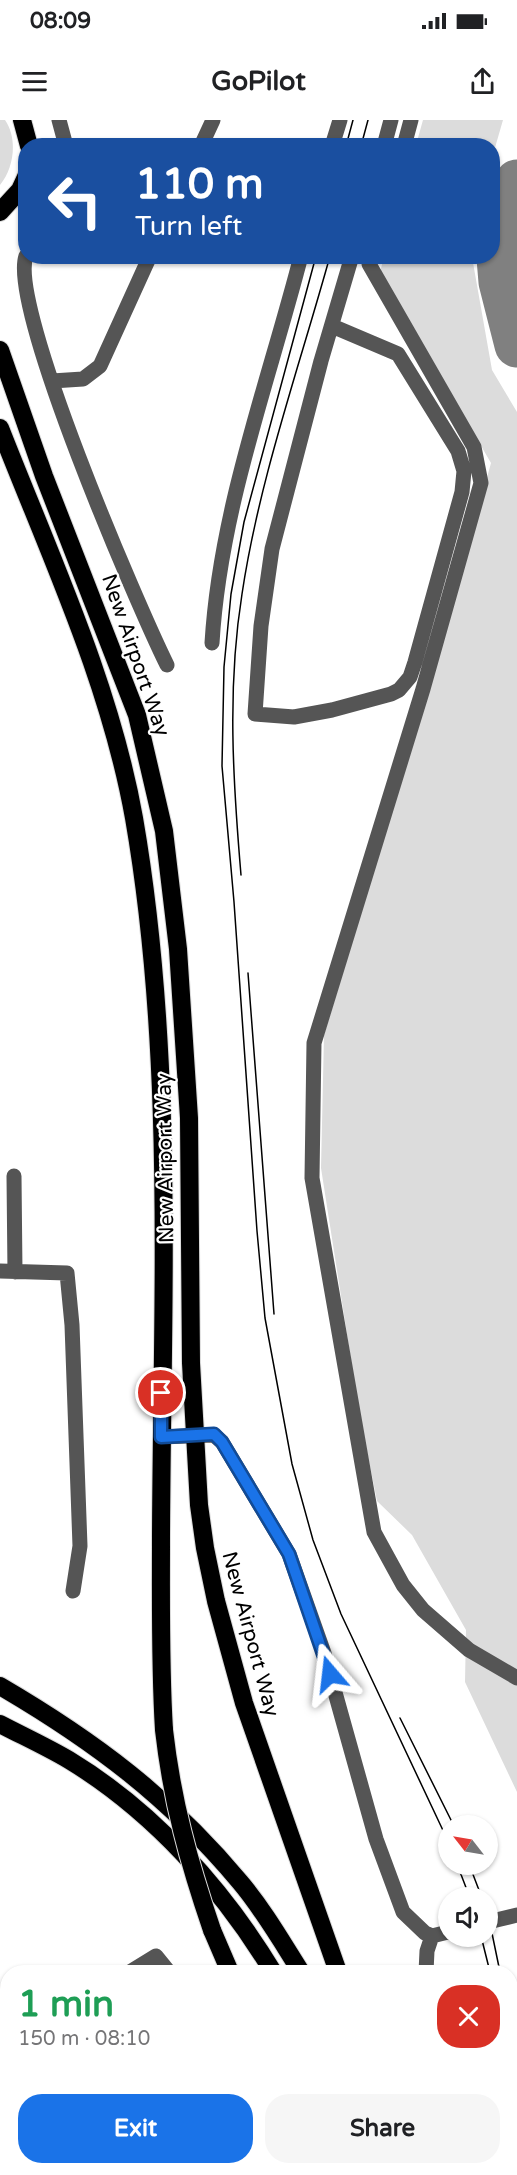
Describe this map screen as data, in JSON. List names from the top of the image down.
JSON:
{
  "streets": {
    "highway": ["New Airport Way"]
  },
  "north": "top left",
  "page": {
    "status": "08:09",
    "header": "GoPilot",
    "turn": ["110 m", "Turn left"],
    "heading": ["1 min", "150 m · 08:10"],
    "buttons": ["Exit", "Share"]
  }
}
